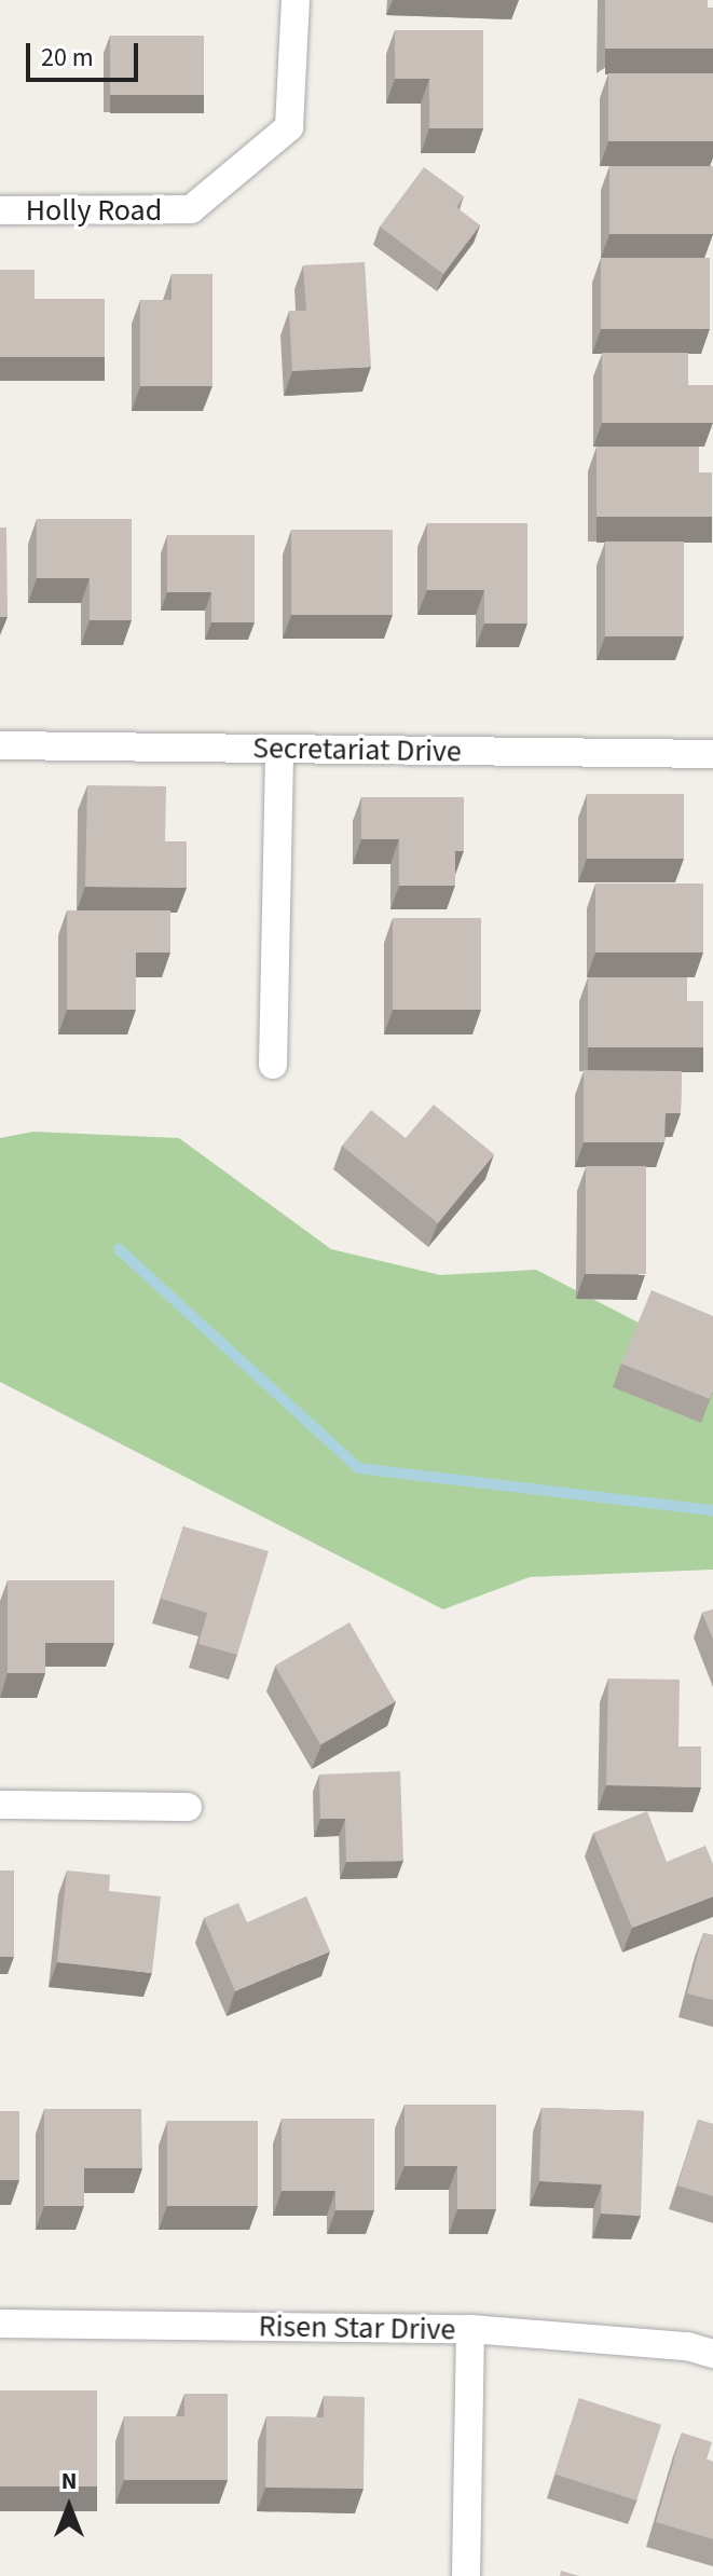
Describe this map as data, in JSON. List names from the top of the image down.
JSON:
{
  "streets": {
    "street": ["Holly Road", "Secretariat Drive", "Risen Star Drive"]
  },
  "scale_bar": "20 m",
  "north": "top"
}
